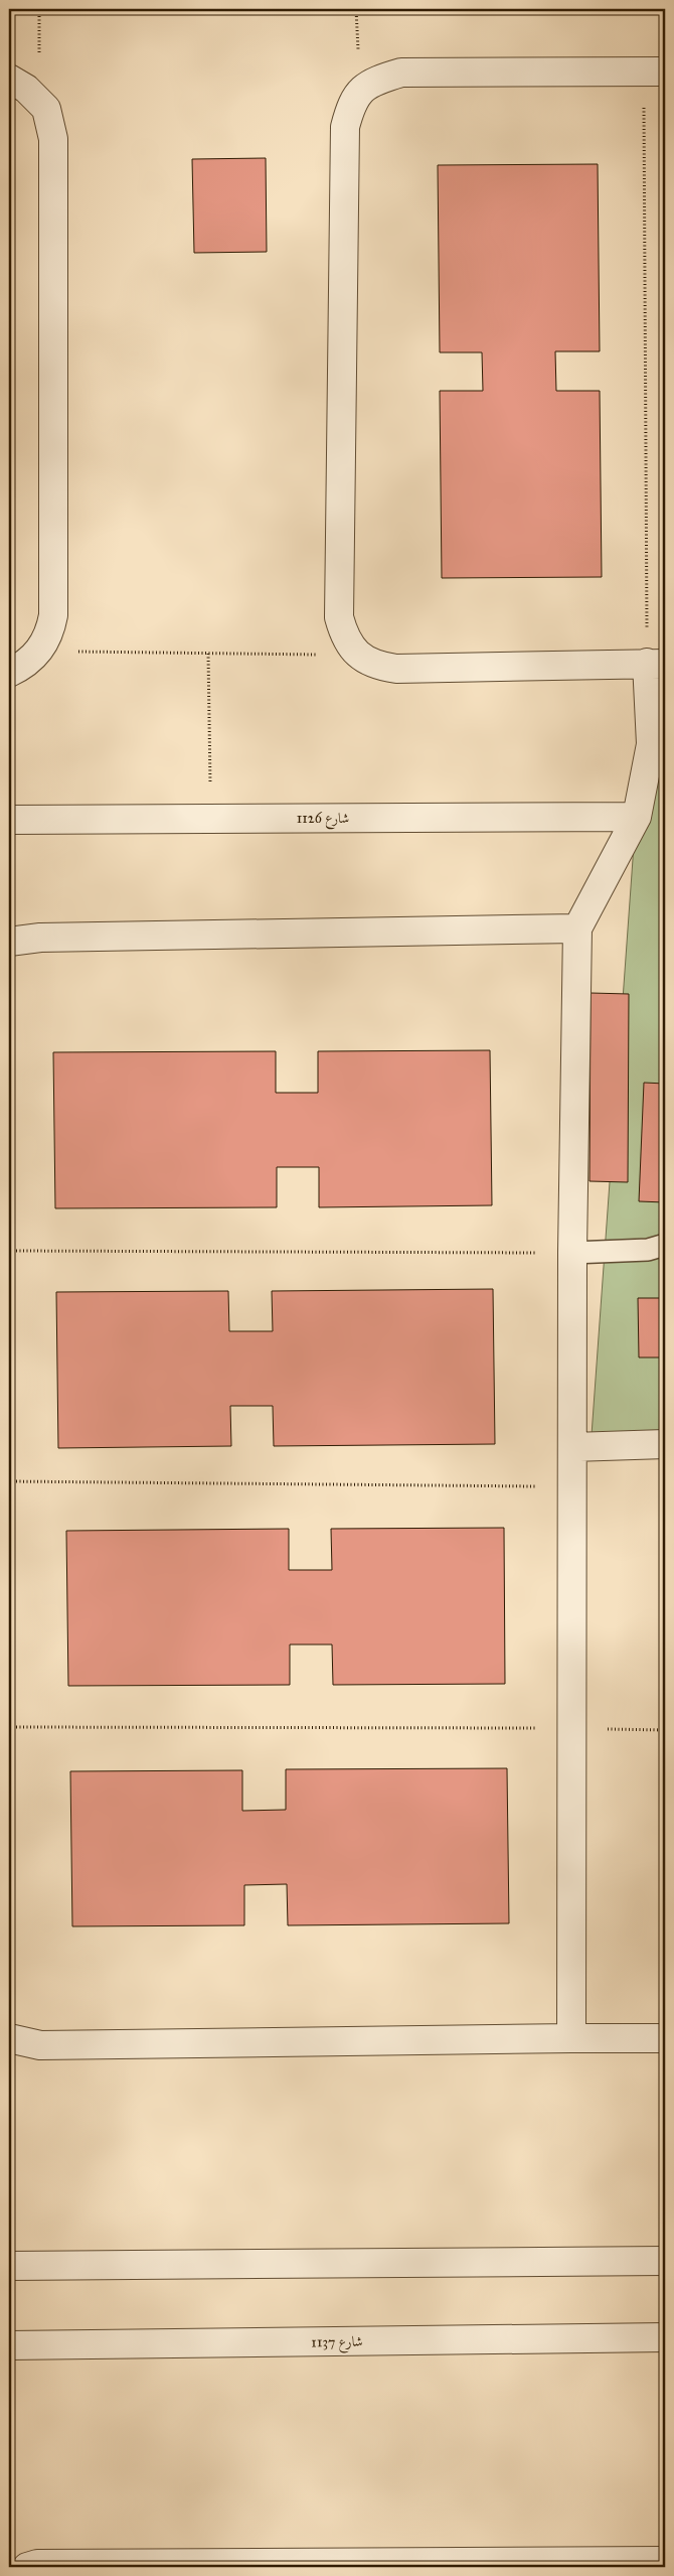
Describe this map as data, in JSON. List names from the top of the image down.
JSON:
{
  "streets": {
    "street": ["شارع 1126", "شارع 1137"]
  }
}
